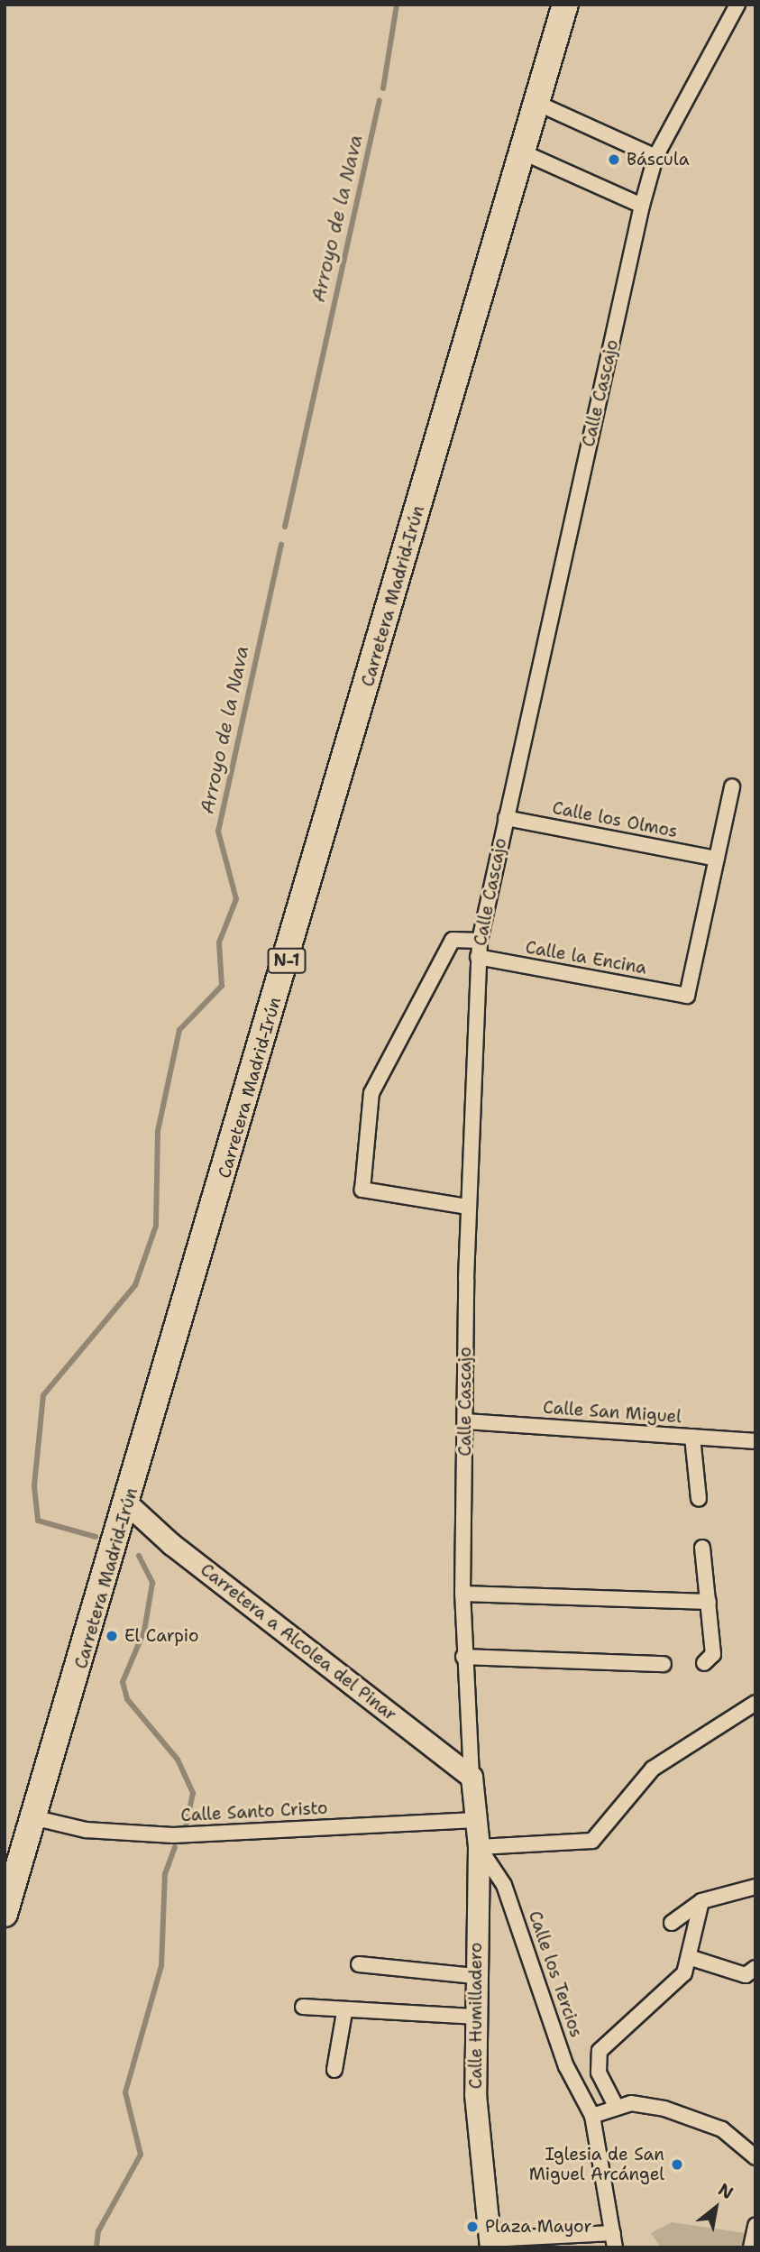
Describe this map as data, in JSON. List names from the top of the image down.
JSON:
{
  "streets": {
    "highway": ["Carretera Madrid-Irún", "N-1"],
    "main road": ["Calle Cascajo", "Carretera a Alcolea del Pinar", "Calle Humilladero"],
    "street": [
      "Calle los Olmos",
      "Calle la Encina",
      "Calle San Miguel",
      "Calle Santo Cristo",
      "Calle los Tercios"
    ]
  },
  "crossings": [
    ["Calle Cascajo", "Calle los Olmos"],
    ["Calle Cascajo", "Calle la Encina"],
    ["Calle Cascajo", "Calle San Miguel"],
    ["Calle Cascajo", "Carretera a Alcolea del Pinar"],
    ["Calle Cascajo", "Calle Santo Cristo"],
    ["Calle Cascajo", "Calle Humilladero"],
    ["Carretera Madrid-Irún", "Carretera a Alcolea del Pinar"],
    ["Carretera Madrid-Irún", "Calle Santo Cristo"],
    ["Calle los Olmos", "Calle la Encina"],
    ["Calle Santo Cristo", "Calle Humilladero"],
    ["Calle los Tercios", "Calle Humilladero"]
  ],
  "water": ["Arroyo de la Nava"],
  "places": [
    "Báscula",
    "El Carpio",
    "Iglesia de San Miguel Arcángel",
    "Plaza Mayor"
  ],
  "north": "top right"
}
